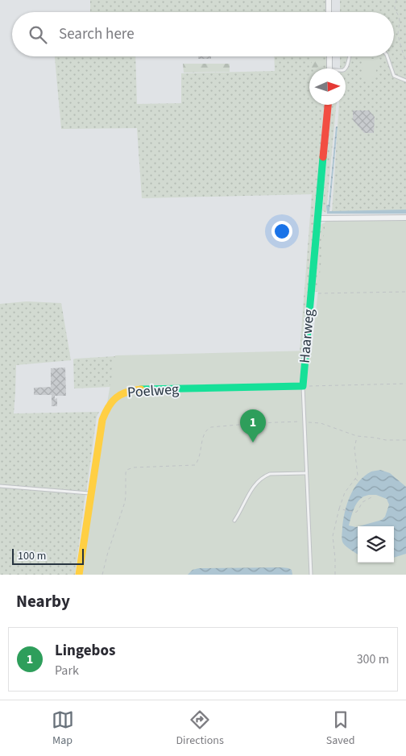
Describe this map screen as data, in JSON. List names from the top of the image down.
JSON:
{
  "streets": {
    "street": ["Haarweg", "Poelweg"]
  },
  "crossings": [
    ["Haarweg", "Poelweg"]
  ],
  "scale_bar": "100 m",
  "north": "right",
  "page": {
    "search": "Search here",
    "pins": "1",
    "scale": "100 m",
    "heading": "Nearby",
    "list": [
      {
        "mark": "1",
        "name": "Lingebos",
        "note": "Park",
        "value": "300 m"
      }
    ],
    "nav": ["Map", "Directions", "Saved"]
  }
}
